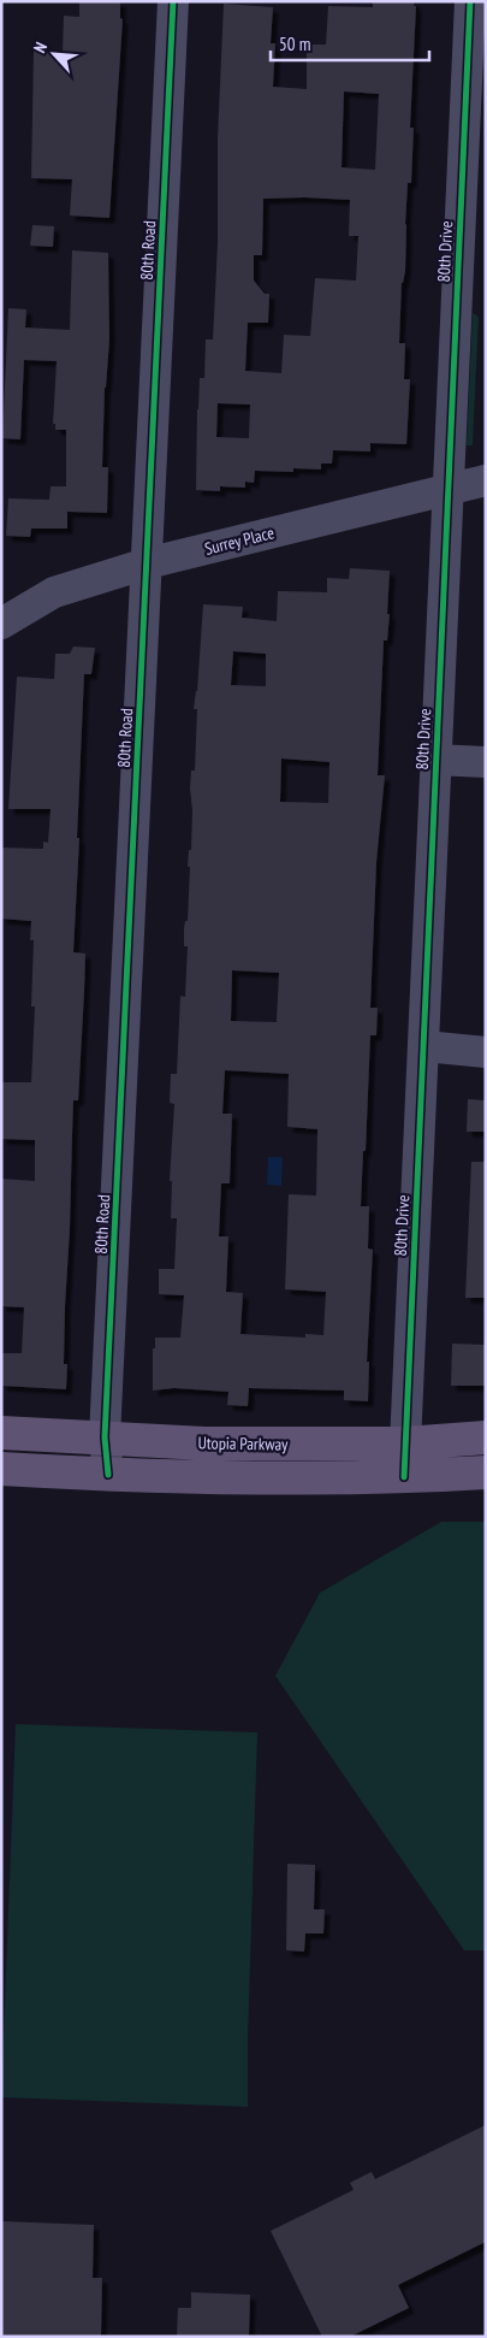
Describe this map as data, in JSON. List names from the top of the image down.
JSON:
{
  "streets": {
    "main road": ["Utopia Parkway"],
    "street": ["80th Road", "80th Drive", "Surrey Place"]
  },
  "crossings": [
    ["80th Road", "Surrey Place"],
    ["80th Road", "Utopia Parkway"],
    ["80th Drive", "Surrey Place"],
    ["80th Drive", "Utopia Parkway"]
  ],
  "scale_bar": "50 m",
  "north": "top left"
}
